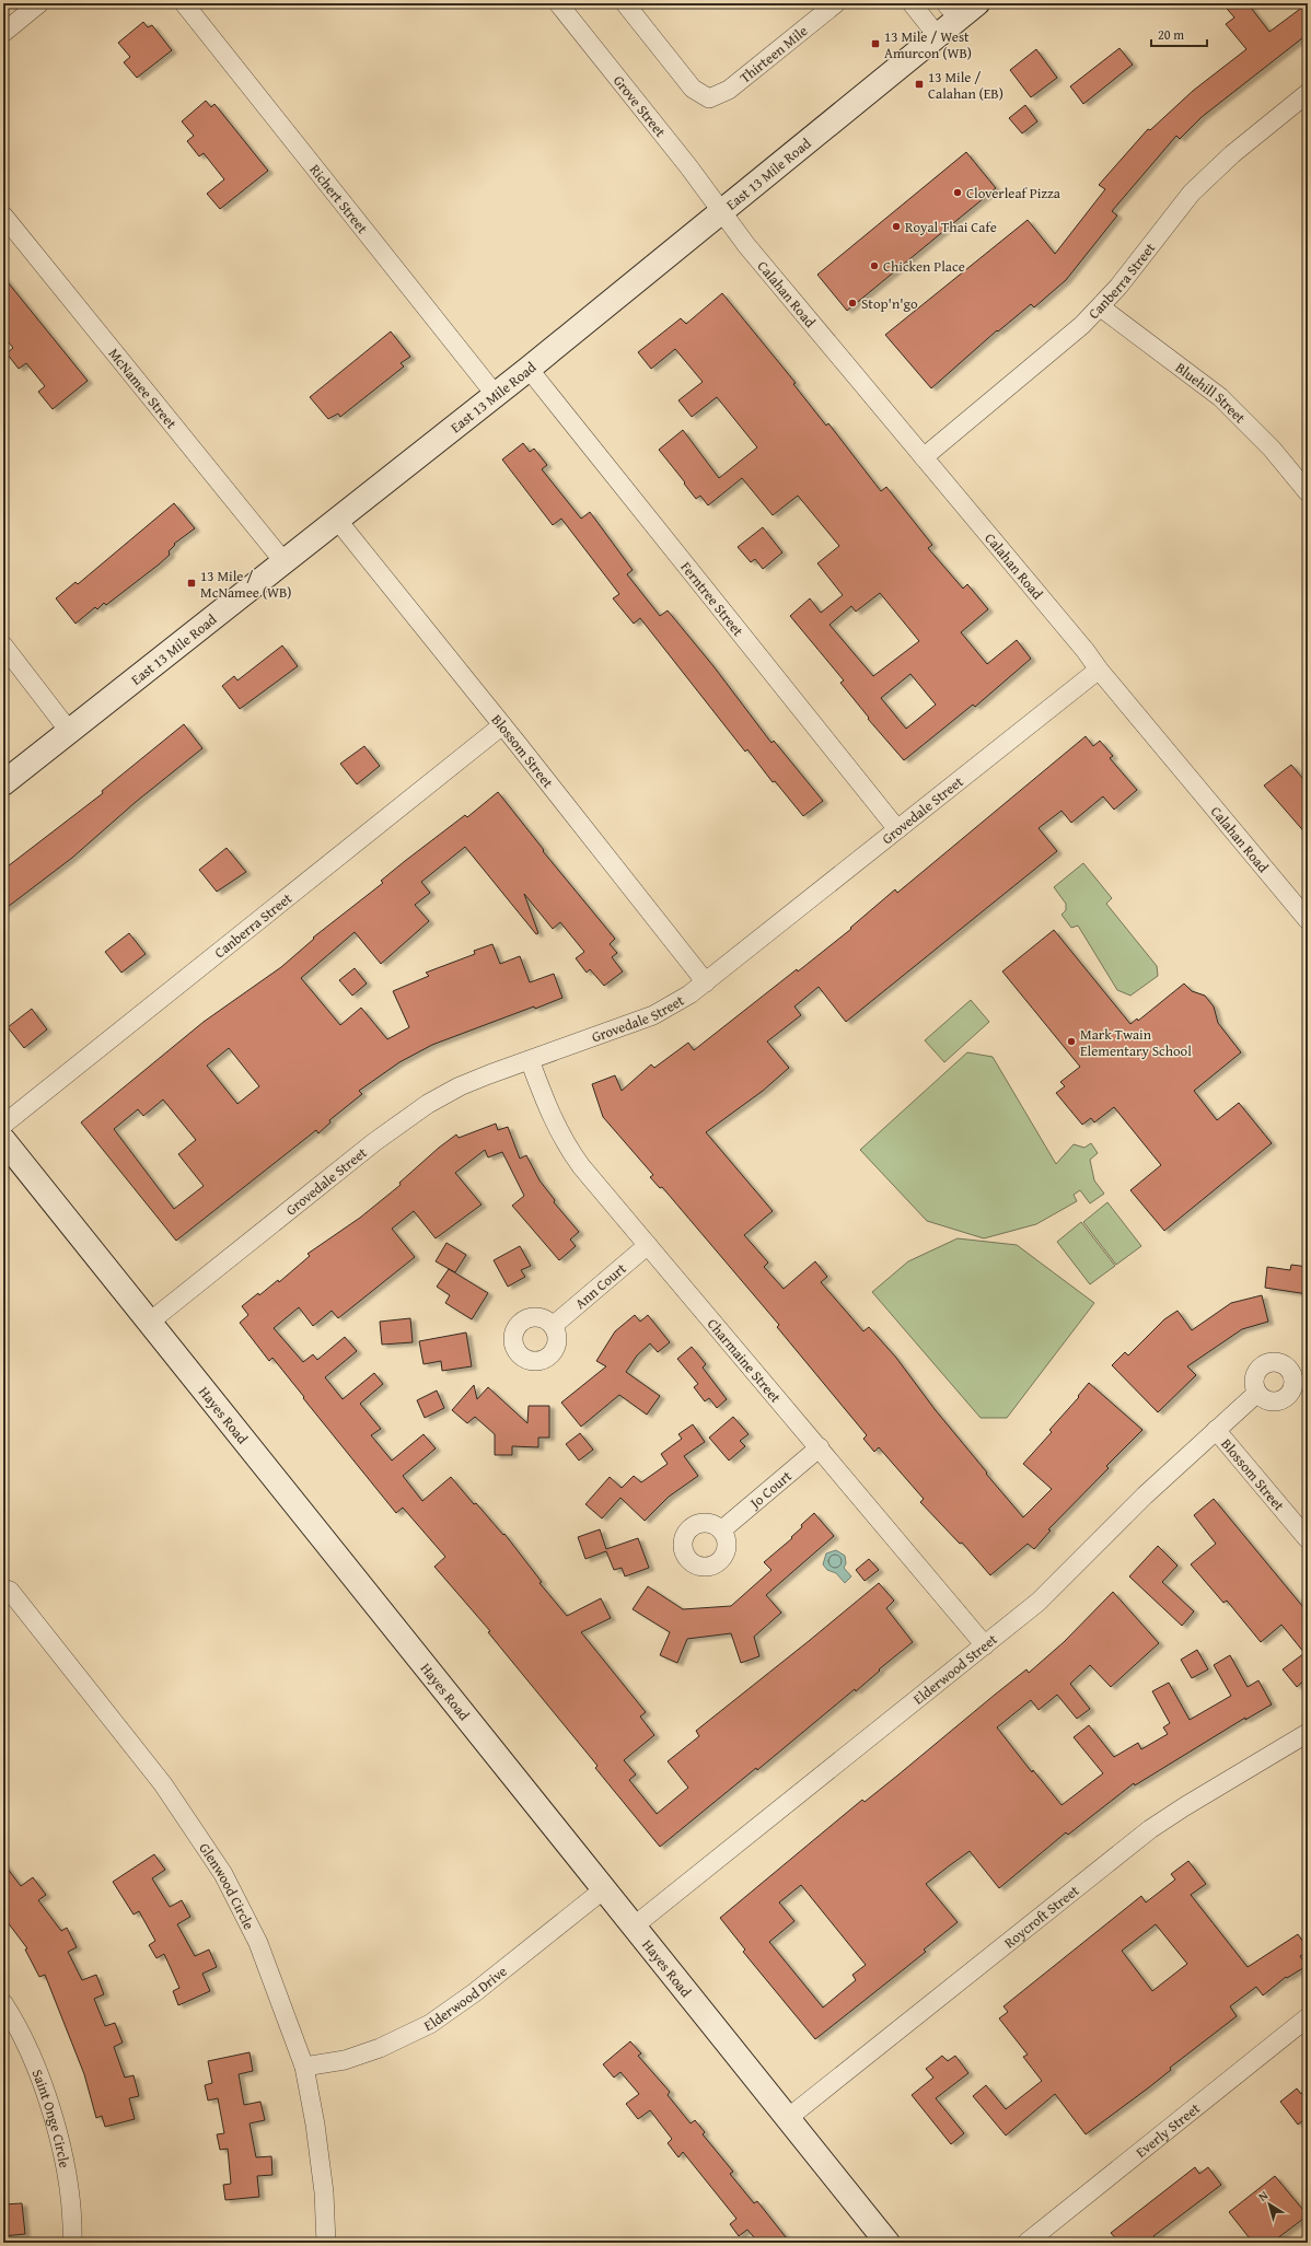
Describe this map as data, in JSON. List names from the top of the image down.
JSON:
{
  "streets": {
    "street": [
      "Thirteen Mile",
      "Grove Street",
      "East 13 Mile Road",
      "Richert Street",
      "Canberra Street",
      "Calahan Road",
      "McNamee Street",
      "Bluehill Street",
      "Ferntree Street",
      "Blossom Street",
      "Grovedale Street",
      "Ann Court",
      "Charmaine Street",
      "Hayes Road",
      "Jo Court",
      "Elderwood Street",
      "Glenwood Circle",
      "Roycroft Street",
      "Elderwood Drive",
      "Saint Onge Circle",
      "Everly Street"
    ]
  },
  "crossings": [
    ["Grove Street", "East 13 Mile Road"],
    ["Grove Street", "Calahan Road"],
    ["East 13 Mile Road", "Richert Street"],
    ["East 13 Mile Road", "Calahan Road"],
    ["East 13 Mile Road", "McNamee Street"],
    ["East 13 Mile Road", "Ferntree Street"],
    ["East 13 Mile Road", "Blossom Street"],
    ["Canberra Street", "Calahan Road"],
    ["Canberra Street", "Bluehill Street"],
    ["Canberra Street", "Blossom Street"],
    ["Calahan Road", "Grovedale Street"],
    ["Ferntree Street", "Grovedale Street"],
    ["Blossom Street", "Grovedale Street"],
    ["Blossom Street", "Elderwood Street"],
    ["Grovedale Street", "Charmaine Street"],
    ["Grovedale Street", "Hayes Road"],
    ["Ann Court", "Charmaine Street"],
    ["Charmaine Street", "Jo Court"],
    ["Charmaine Street", "Elderwood Street"],
    ["Hayes Road", "Elderwood Street"],
    ["Hayes Road", "Roycroft Street"],
    ["Hayes Road", "Elderwood Drive"],
    ["Glenwood Circle", "Elderwood Drive"]
  ],
  "places": {
    "transit": ["13 Mile / West Amurcon (WB)", "13 Mile / Calahan (EB)", "13 Mile / McNamee (WB)"],
    "other": [
      "Cloverleaf Pizza",
      "Royal Thai Cafe",
      "Chicken Place",
      "Stop'n'go",
      "Mark Twain Elementary School"
    ]
  },
  "scale_bar": "20 m",
  "north": "top left"
}
